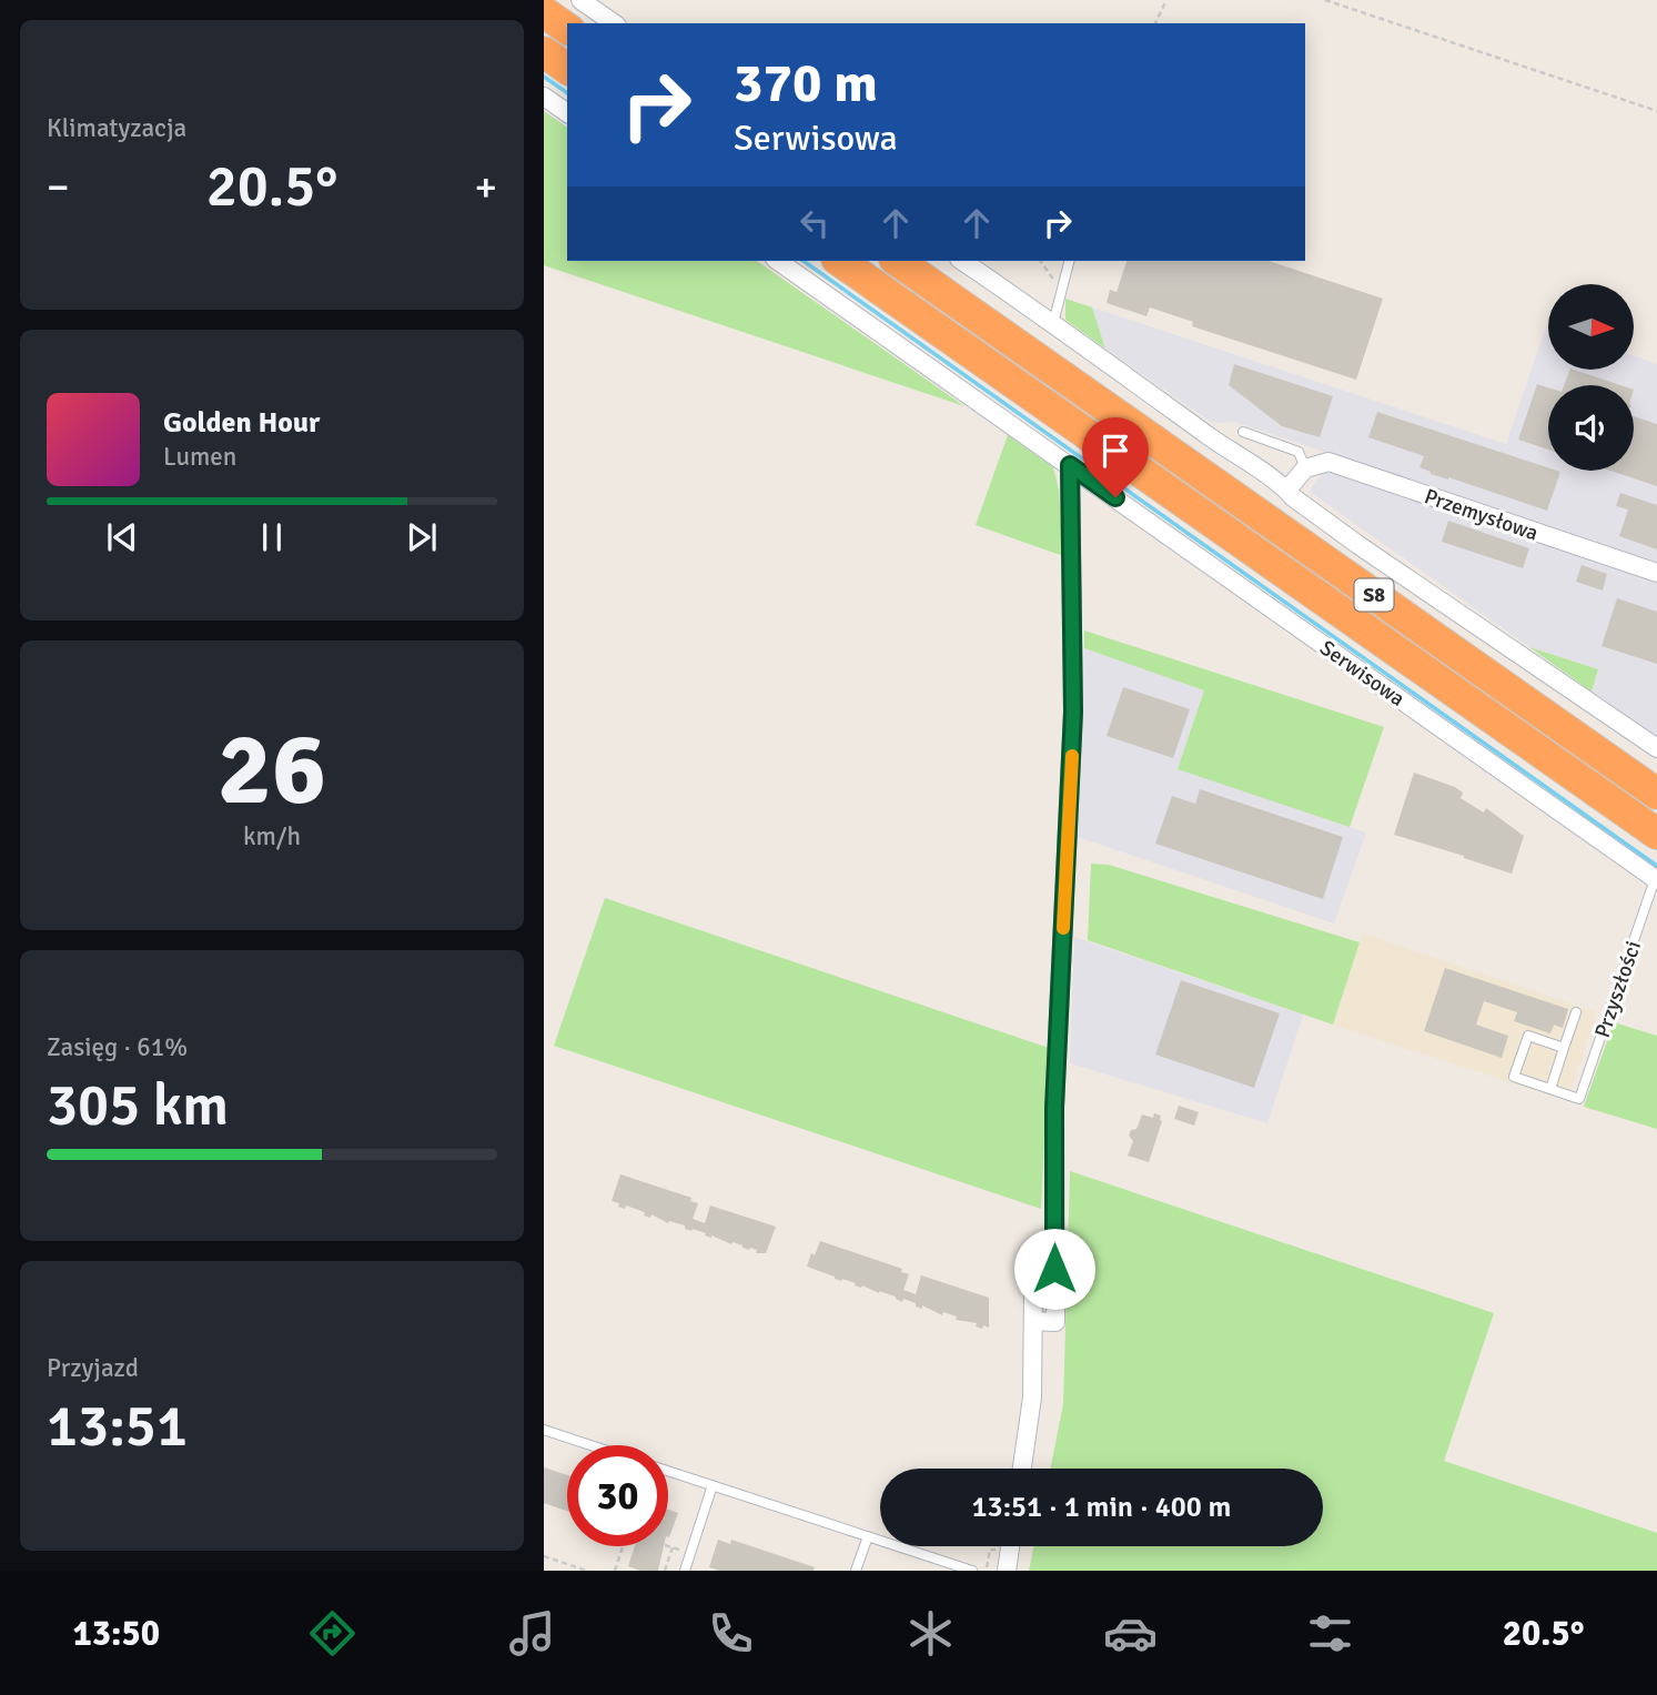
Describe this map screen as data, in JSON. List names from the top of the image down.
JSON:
{
  "streets": {
    "highway": ["S8"],
    "street": ["Przemysłowa", "Serwisowa"],
    "lane": ["Przyszłości"]
  },
  "crossings": [
    ["Serwisowa", "Przyszłości"]
  ],
  "north": "right",
  "page": {
    "tile": [
      "Klimatyzacja",
      ["26", "km/h"],
      ["Zasięg · 61%", "305 km"],
      ["Przyjazd", "13:51"]
    ],
    "turn": ["370 m", "Serwisowa"],
    "heat": ["−", "20.5°", "+"],
    "song": ["Golden Hour", "Lumen"],
    "limit": "30",
    "trip": "13:51 · 1 min · 400 m",
    "tabs": ["13:50", "20.5°"]
  }
}
